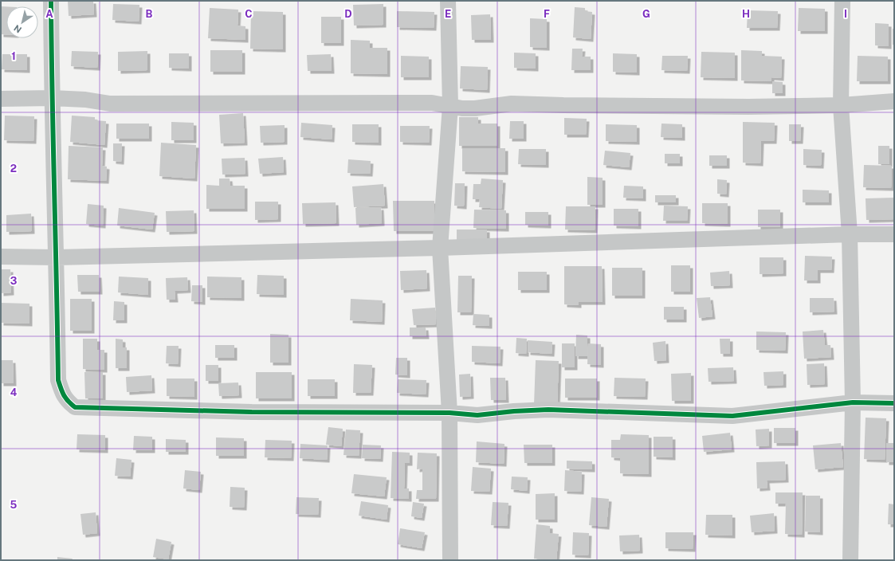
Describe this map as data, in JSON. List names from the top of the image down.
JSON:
{
  "north": "bottom left",
  "grid": {
    "columns": [
      "A",
      "B",
      "C",
      "D",
      "E",
      "F",
      "G",
      "H",
      "I"
    ],
    "rows": [
      "1",
      "2",
      "3",
      "4",
      "5"
    ]
  }
}
